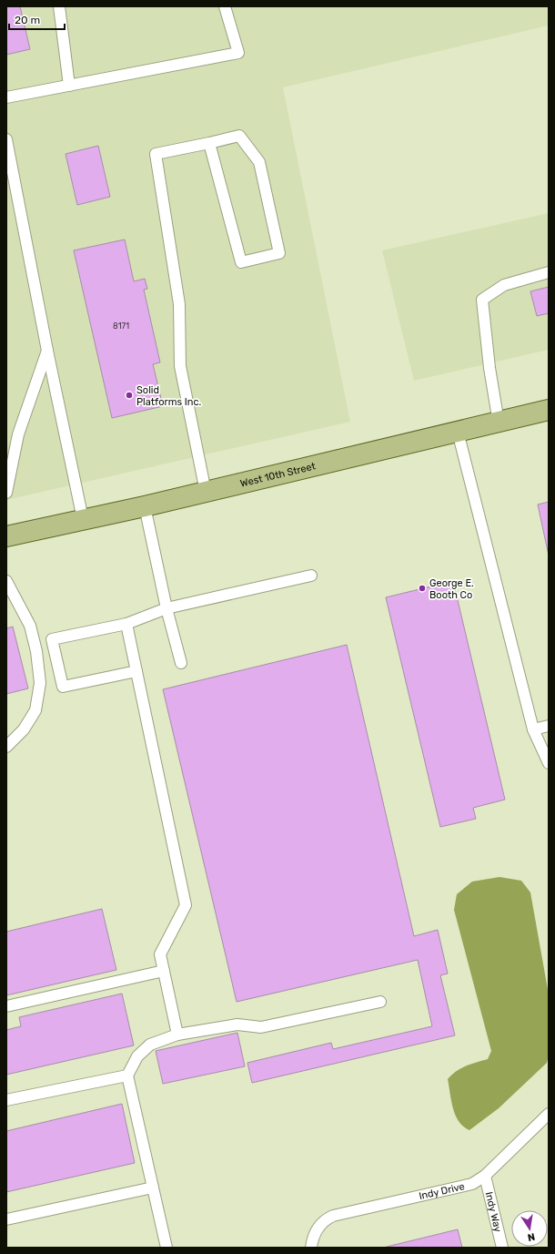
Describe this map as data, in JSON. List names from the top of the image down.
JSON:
{
  "streets": {
    "main road": ["West 10th Street"],
    "lane": ["Indy Drive", "Indy Way"]
  },
  "crossings": [
    ["Indy Drive", "Indy Way"]
  ],
  "places": ["Solid Platforms Inc.", "George E. Booth Co"],
  "house_numbers": ["8171"],
  "scale_bar": "20 m",
  "north": "bottom"
}
